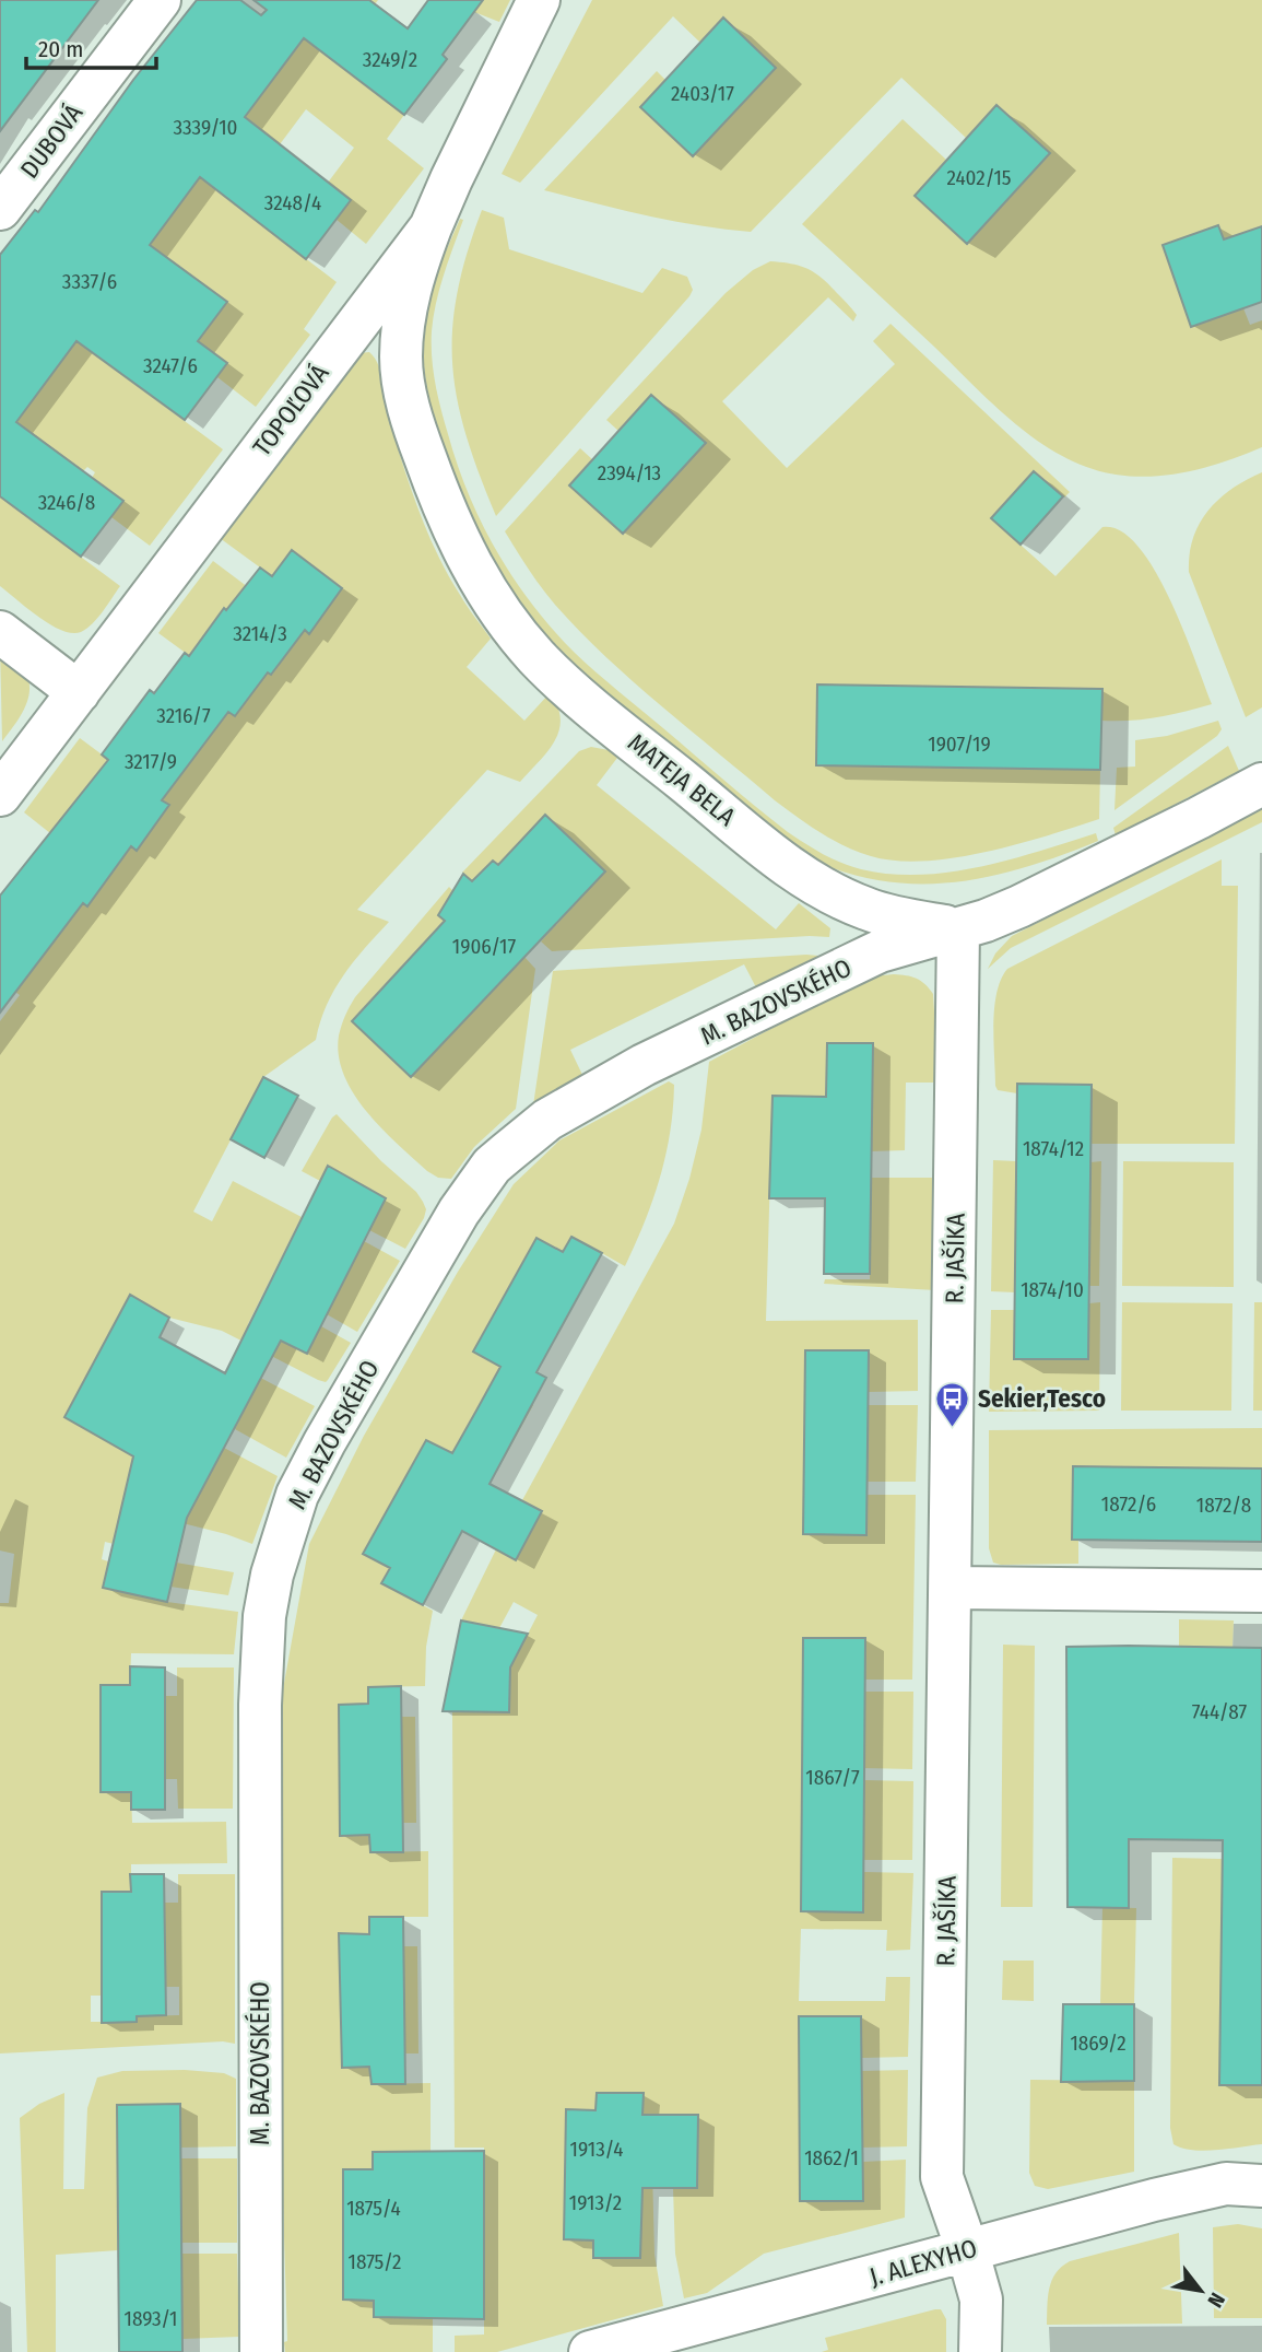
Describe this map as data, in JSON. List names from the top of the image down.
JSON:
{
  "streets": {
    "street": [
      "DUBOVÁ",
      "TOPOĽOVÁ",
      "MATEJA BELA",
      "M. BAZOVSKÉHO",
      "R. JAŠÍKA",
      "J. ALEXYHO"
    ]
  },
  "crossings": [
    ["TOPOĽOVÁ", "MATEJA BELA"],
    ["MATEJA BELA", "M. BAZOVSKÉHO"],
    ["MATEJA BELA", "R. JAŠÍKA"],
    ["M. BAZOVSKÉHO", "R. JAŠÍKA"],
    ["R. JAŠÍKA", "J. ALEXYHO"]
  ],
  "places": {
    "bus stop": ["Sekier,Tesco"]
  },
  "house_numbers": [
    "3249/2",
    "2403/17",
    "3339/10",
    "2402/15",
    "3248/4",
    "3337/6",
    "3247/6",
    "2394/13",
    "3246/8",
    "3214/3",
    "3216/7",
    "1907/19",
    "3217/9",
    "1906/17",
    "1874/12",
    "1874/10",
    "1872/6",
    "1872/8",
    "744/87",
    "1867/7",
    "1869/2",
    "1913/4",
    "1862/1",
    "1913/2",
    "1875/4",
    "1875/2",
    "1893/1"
  ],
  "scale_bar": "20 m",
  "north": "bottom right"
}
